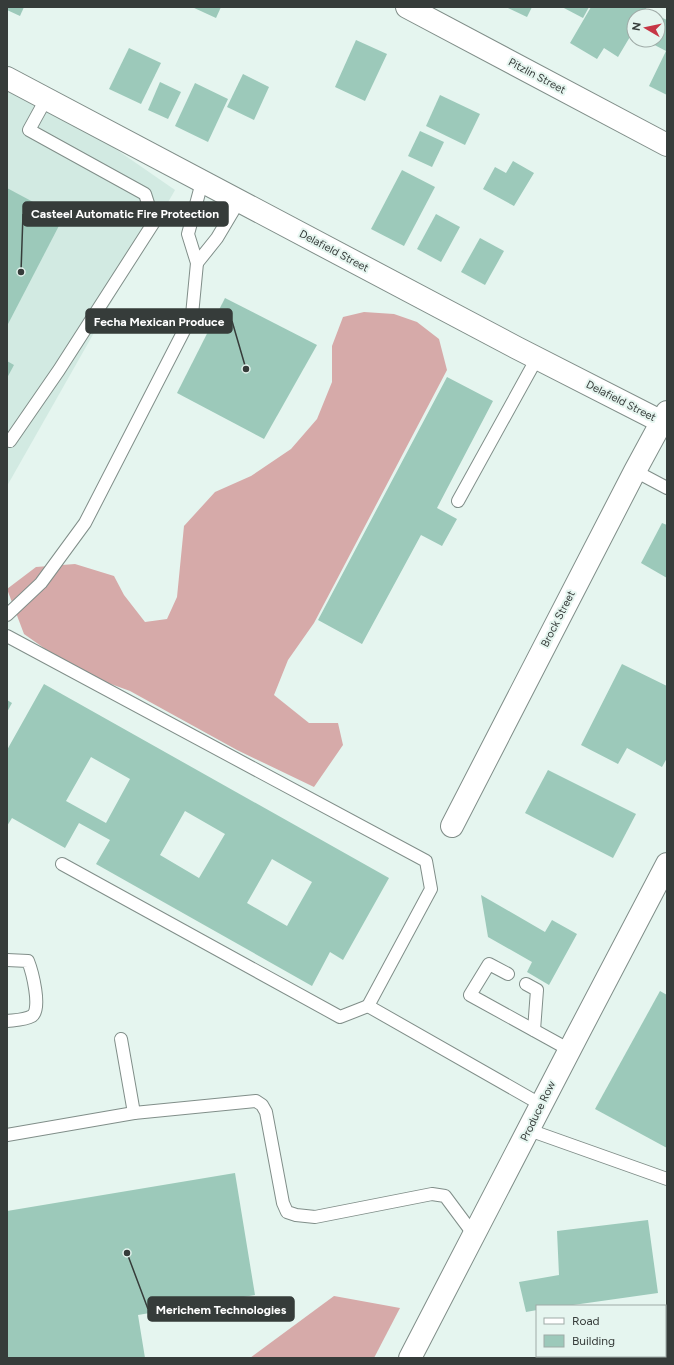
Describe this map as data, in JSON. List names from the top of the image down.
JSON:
{
  "streets": {
    "street": [
      "Pitzlin Street",
      "Delafield Street",
      "Brock Street",
      "Produce Row"
    ]
  },
  "crossings": [
    ["Delafield Street", "Brock Street"]
  ],
  "places": ["Casteel Automatic Fire Protection", "Fecha Mexican Produce", "Merichem Technologies"],
  "legend": ["Road", "Building"],
  "north": "left"
}
